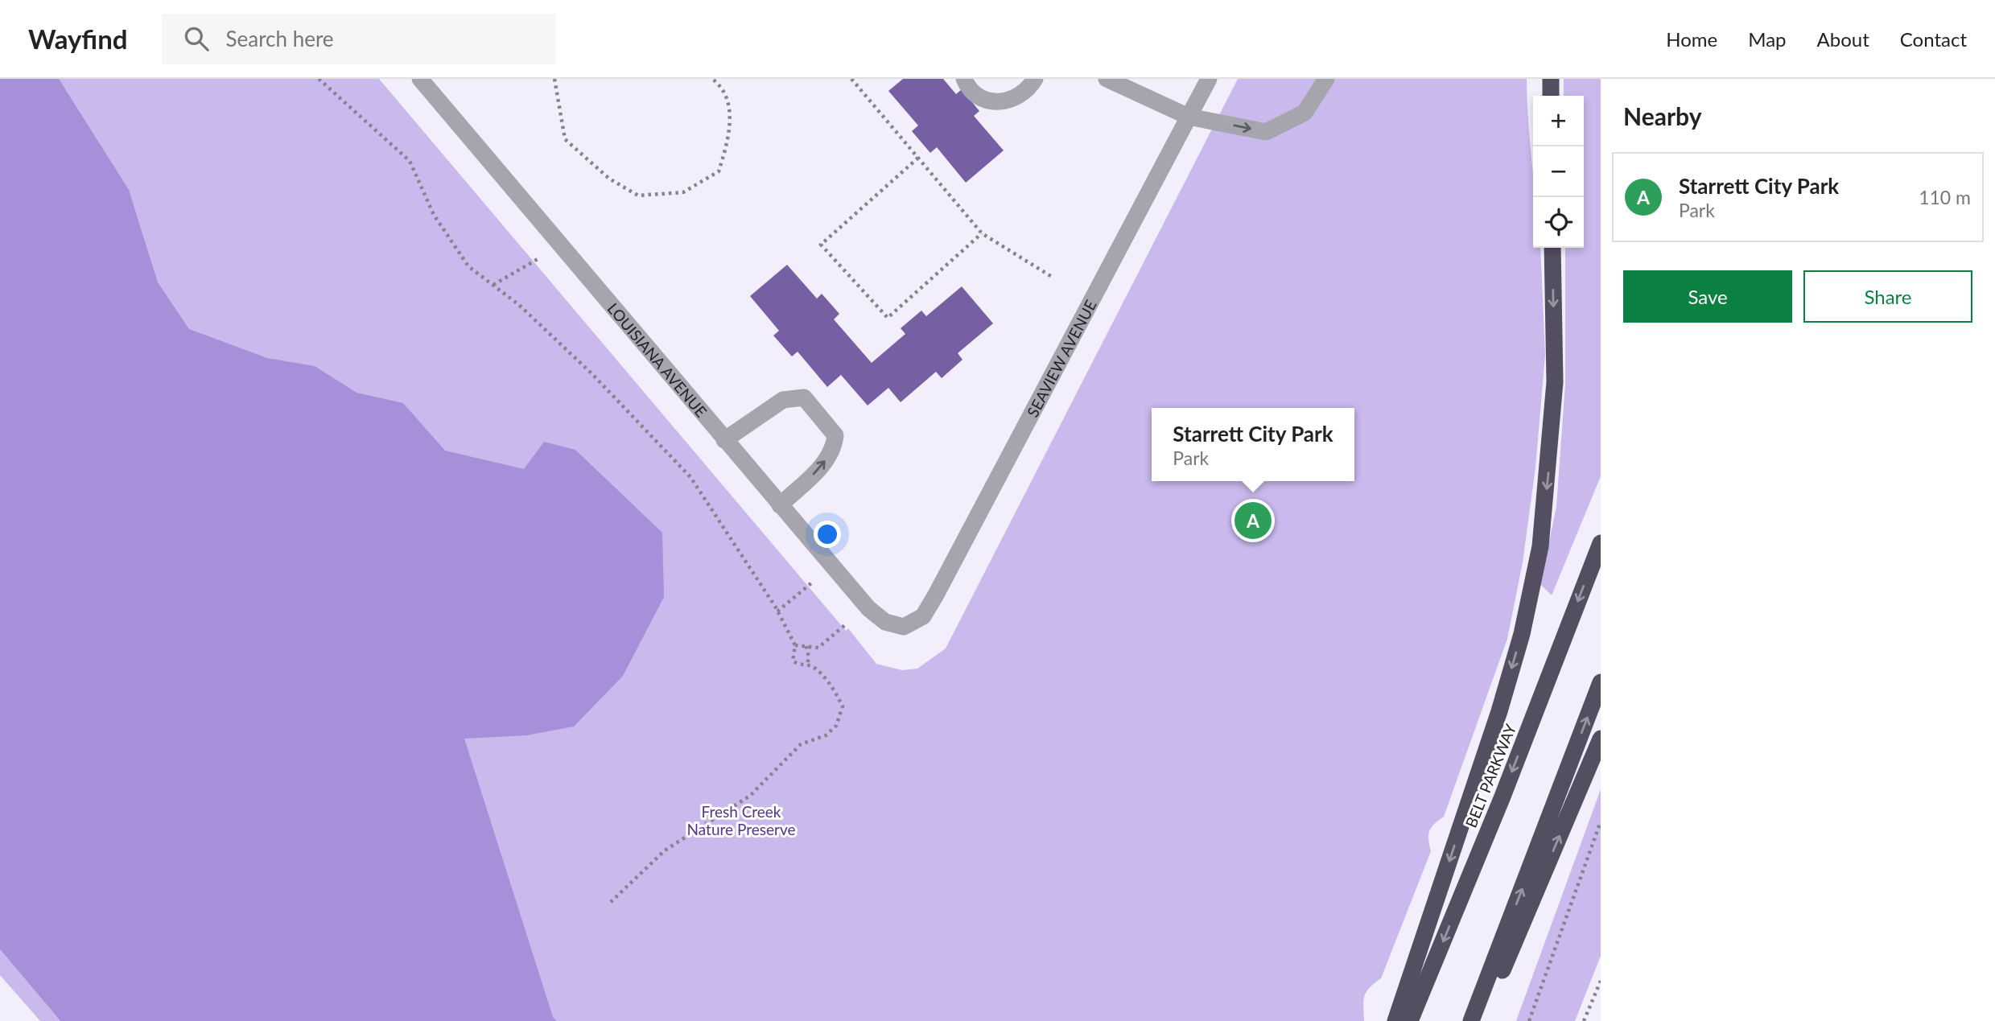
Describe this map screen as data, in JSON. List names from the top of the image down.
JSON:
{
  "streets": {
    "highway": ["BELT PARKWAY"],
    "street": ["SEAVIEW AVENUE", "LOUISIANA AVENUE"]
  },
  "crossings": [
    ["SEAVIEW AVENUE", "LOUISIANA AVENUE"]
  ],
  "parks": ["Fresh Creek Nature Preserve"],
  "page": {
    "header": "Wayfind",
    "search": "Search here",
    "nav": [
      "Home",
      "Map",
      "About",
      "Contact"
    ],
    "heading": "Nearby",
    "map_buttons": ["+", "−"],
    "list": [
      {
        "mark": "A",
        "name": "Starrett City Park",
        "note": "Park",
        "value": "110 m"
      }
    ],
    "buttons": ["Save", "Share"],
    "popup": ["Starrett City Park", "Park"],
    "pins": "A"
  }
}
